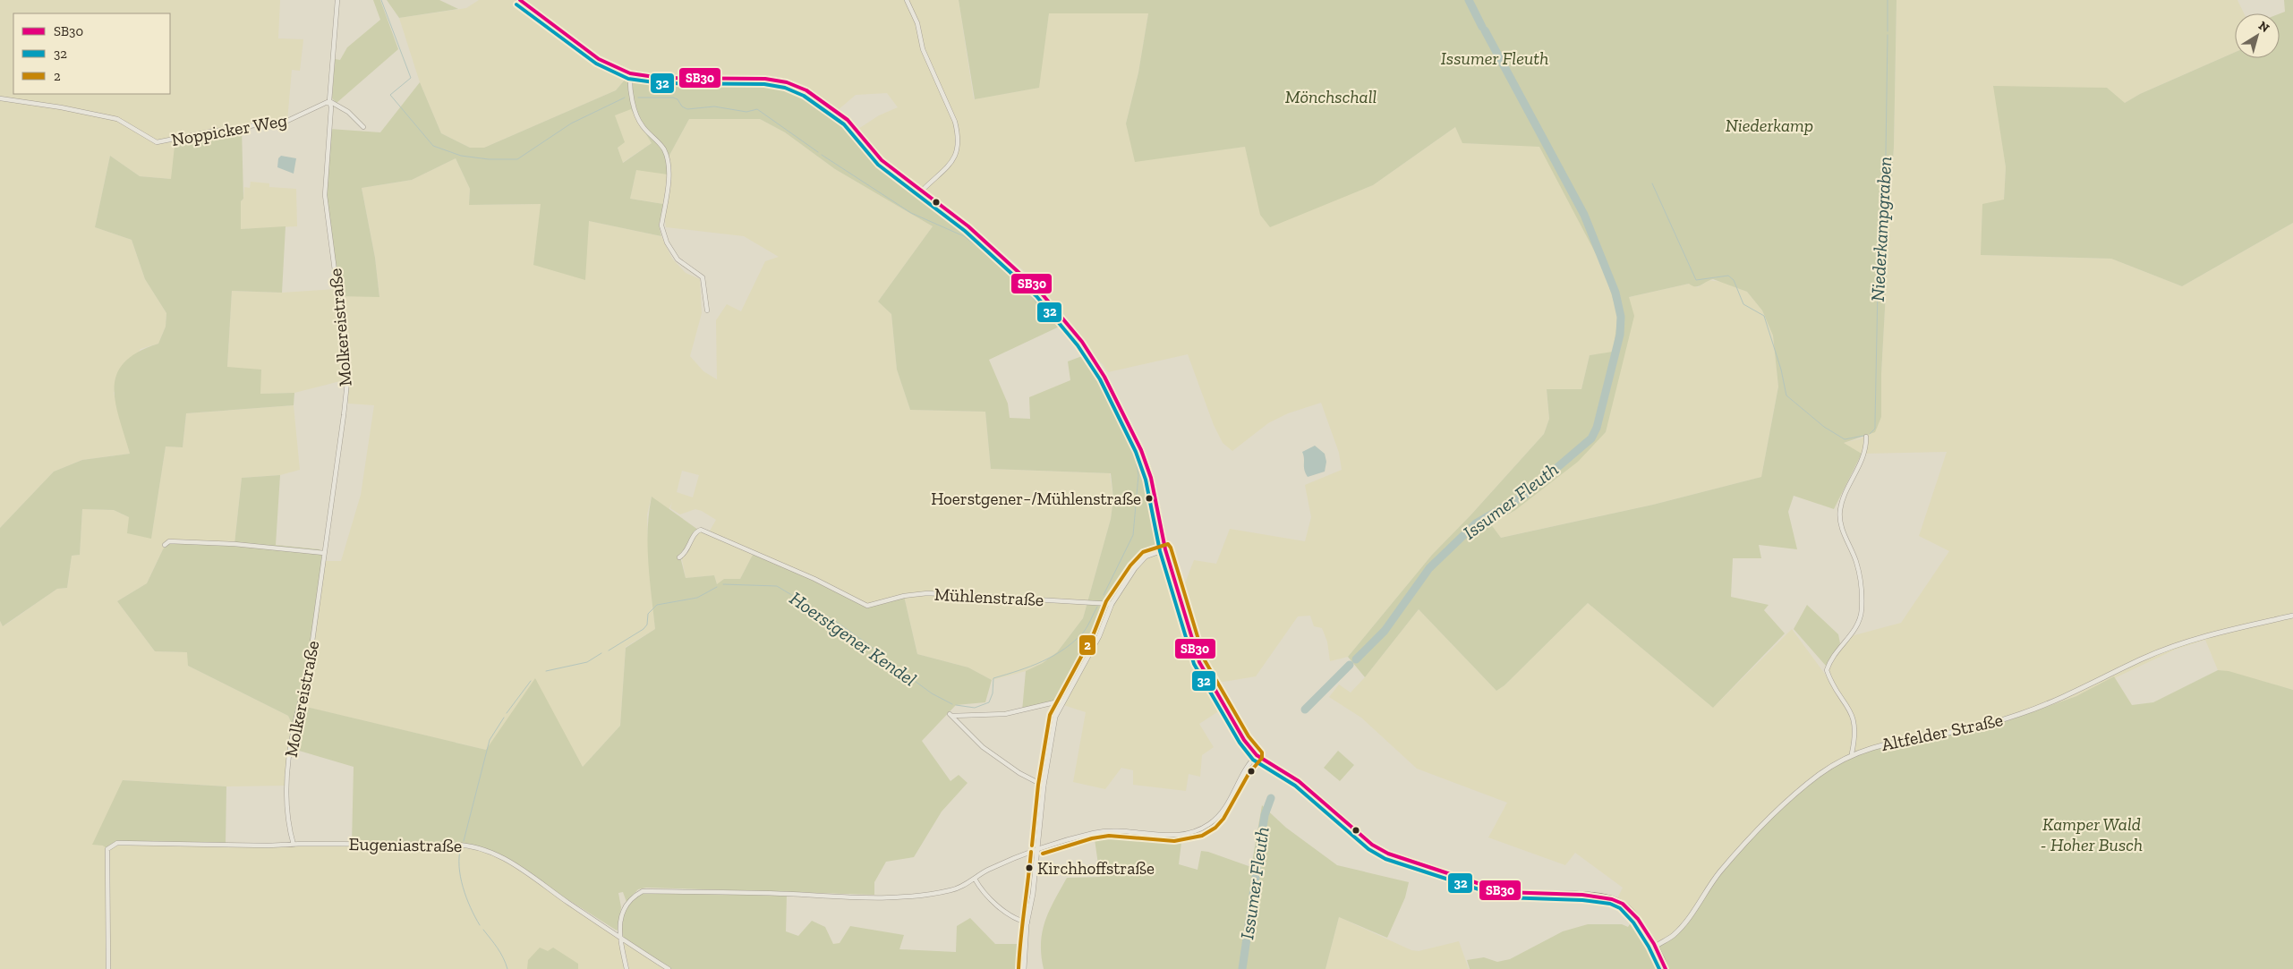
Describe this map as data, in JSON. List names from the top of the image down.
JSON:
{
  "streets": {
    "street": [
      "Noppicker Weg",
      "Molkereistraße",
      "Mühlenstraße",
      "Altfelder Straße",
      "Eugeniastraße"
    ]
  },
  "crossings": [
    ["Noppicker Weg", "Molkereistraße"],
    ["Molkereistraße", "Eugeniastraße"]
  ],
  "water": ["Niederkampgraben", "Issumer Fleuth", "Hoerstgener Kendel"],
  "parks": [
    "Issumer Fleuth",
    "Mönchschall",
    "Niederkamp",
    "Kamper Wald - Hoher Busch"
  ],
  "places": ["Hoerstgener−/Mühlenstraße", "Kirchhoffstraße"],
  "lines": ["transit line SB30", "transit line 32", "transit line 2"],
  "legend": ["SB30", "32", "2"],
  "north": "top right"
}
